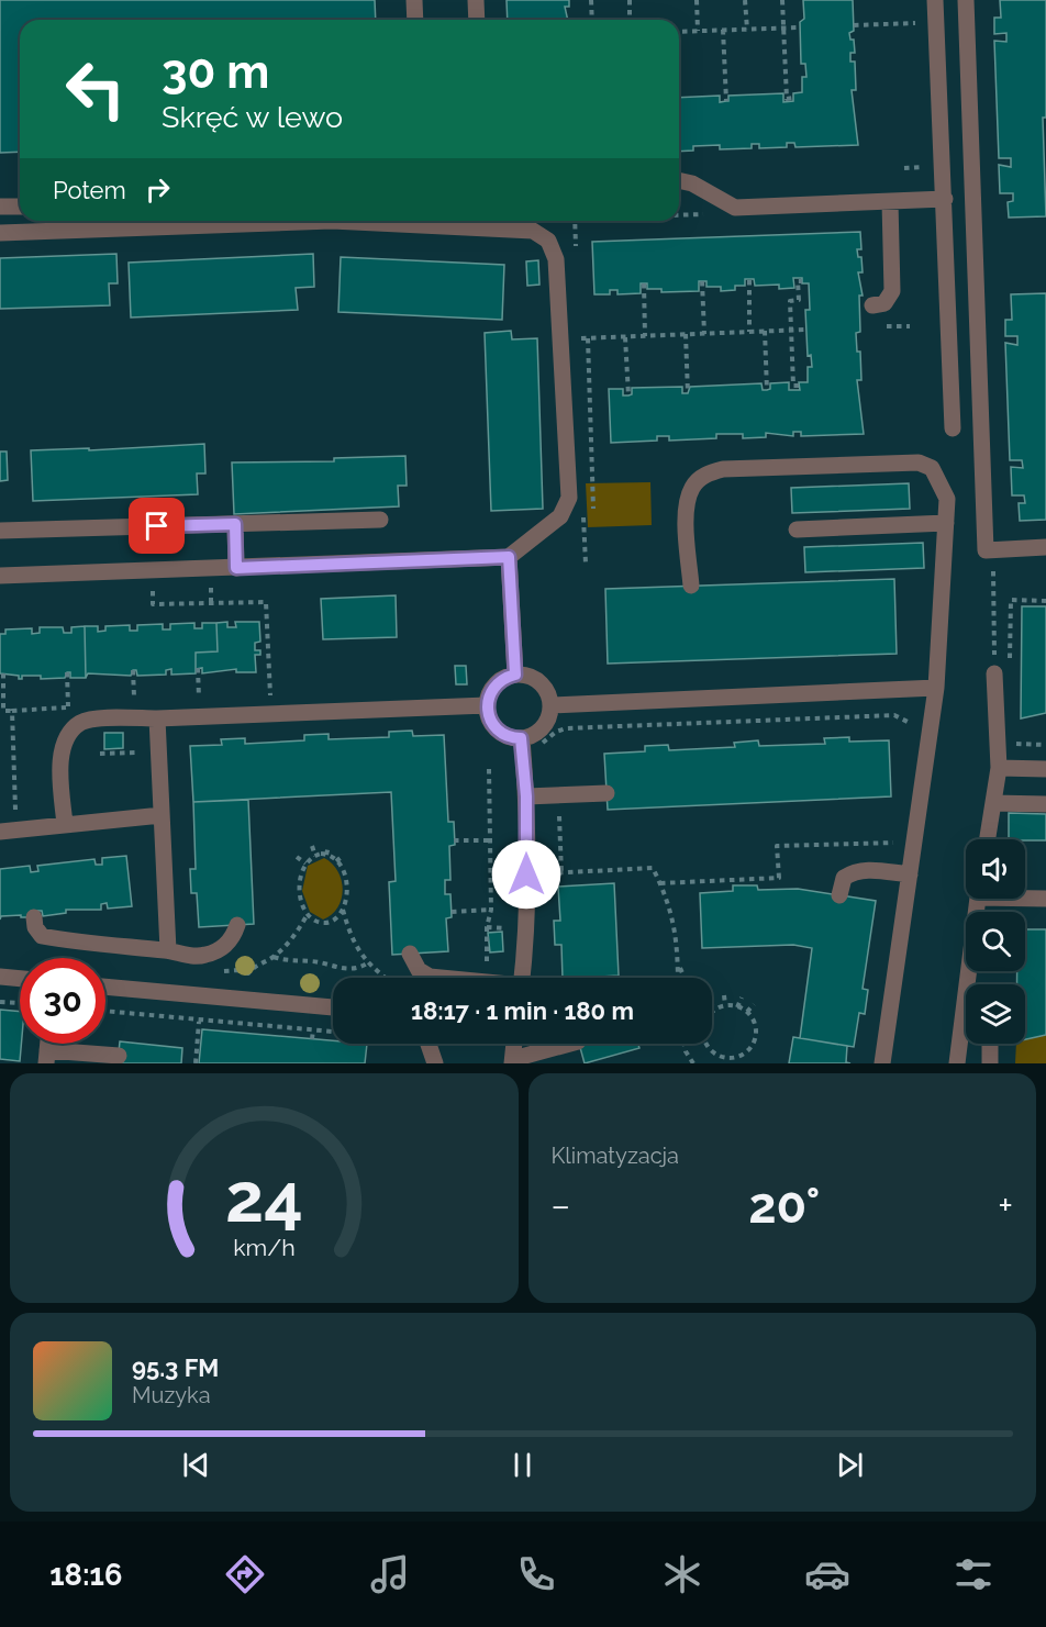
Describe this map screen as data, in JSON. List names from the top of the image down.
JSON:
{
  "page": {
    "turn": ["30 m", "Skręć w lewo"],
    "then": "Potem",
    "limit": "30",
    "trip": "18:17 · 1 min · 180 m",
    "tile": "Klimatyzacja",
    "heat": ["−", "20°", "+"],
    "song": ["95.3 FM", "Muzyka"],
    "tabs": "18:16",
    "gauge": ["24", "km/h"]
  }
}
